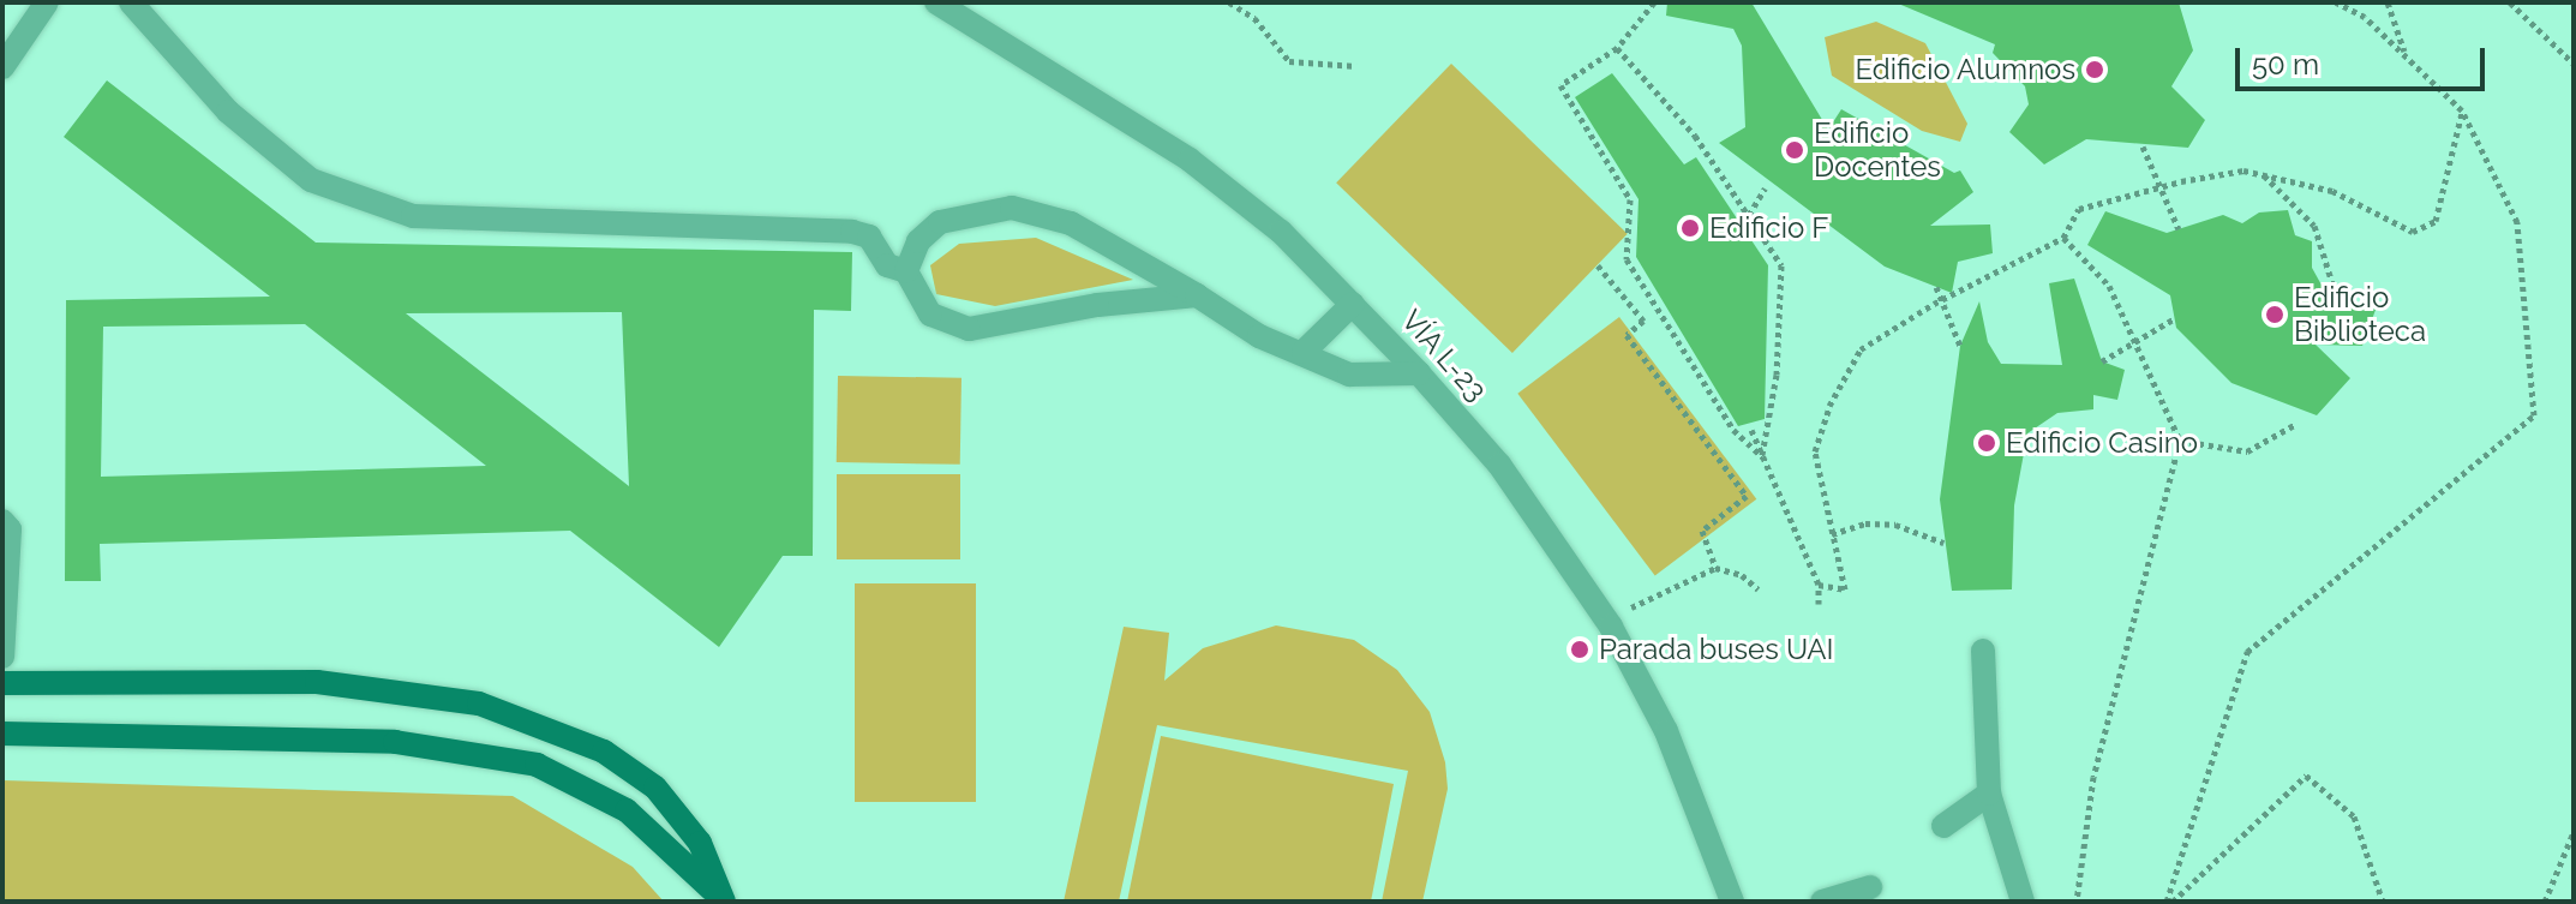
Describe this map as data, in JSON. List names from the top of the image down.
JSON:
{
  "streets": {
    "street": ["VÍA L-23"]
  },
  "places": [
    "Edificio Alumnos",
    "Edificio Docentes",
    "Edificio F",
    "Edificio Biblioteca",
    "Edificio Casino",
    "Parada buses UAI"
  ],
  "scale_bar": "50 m"
}
